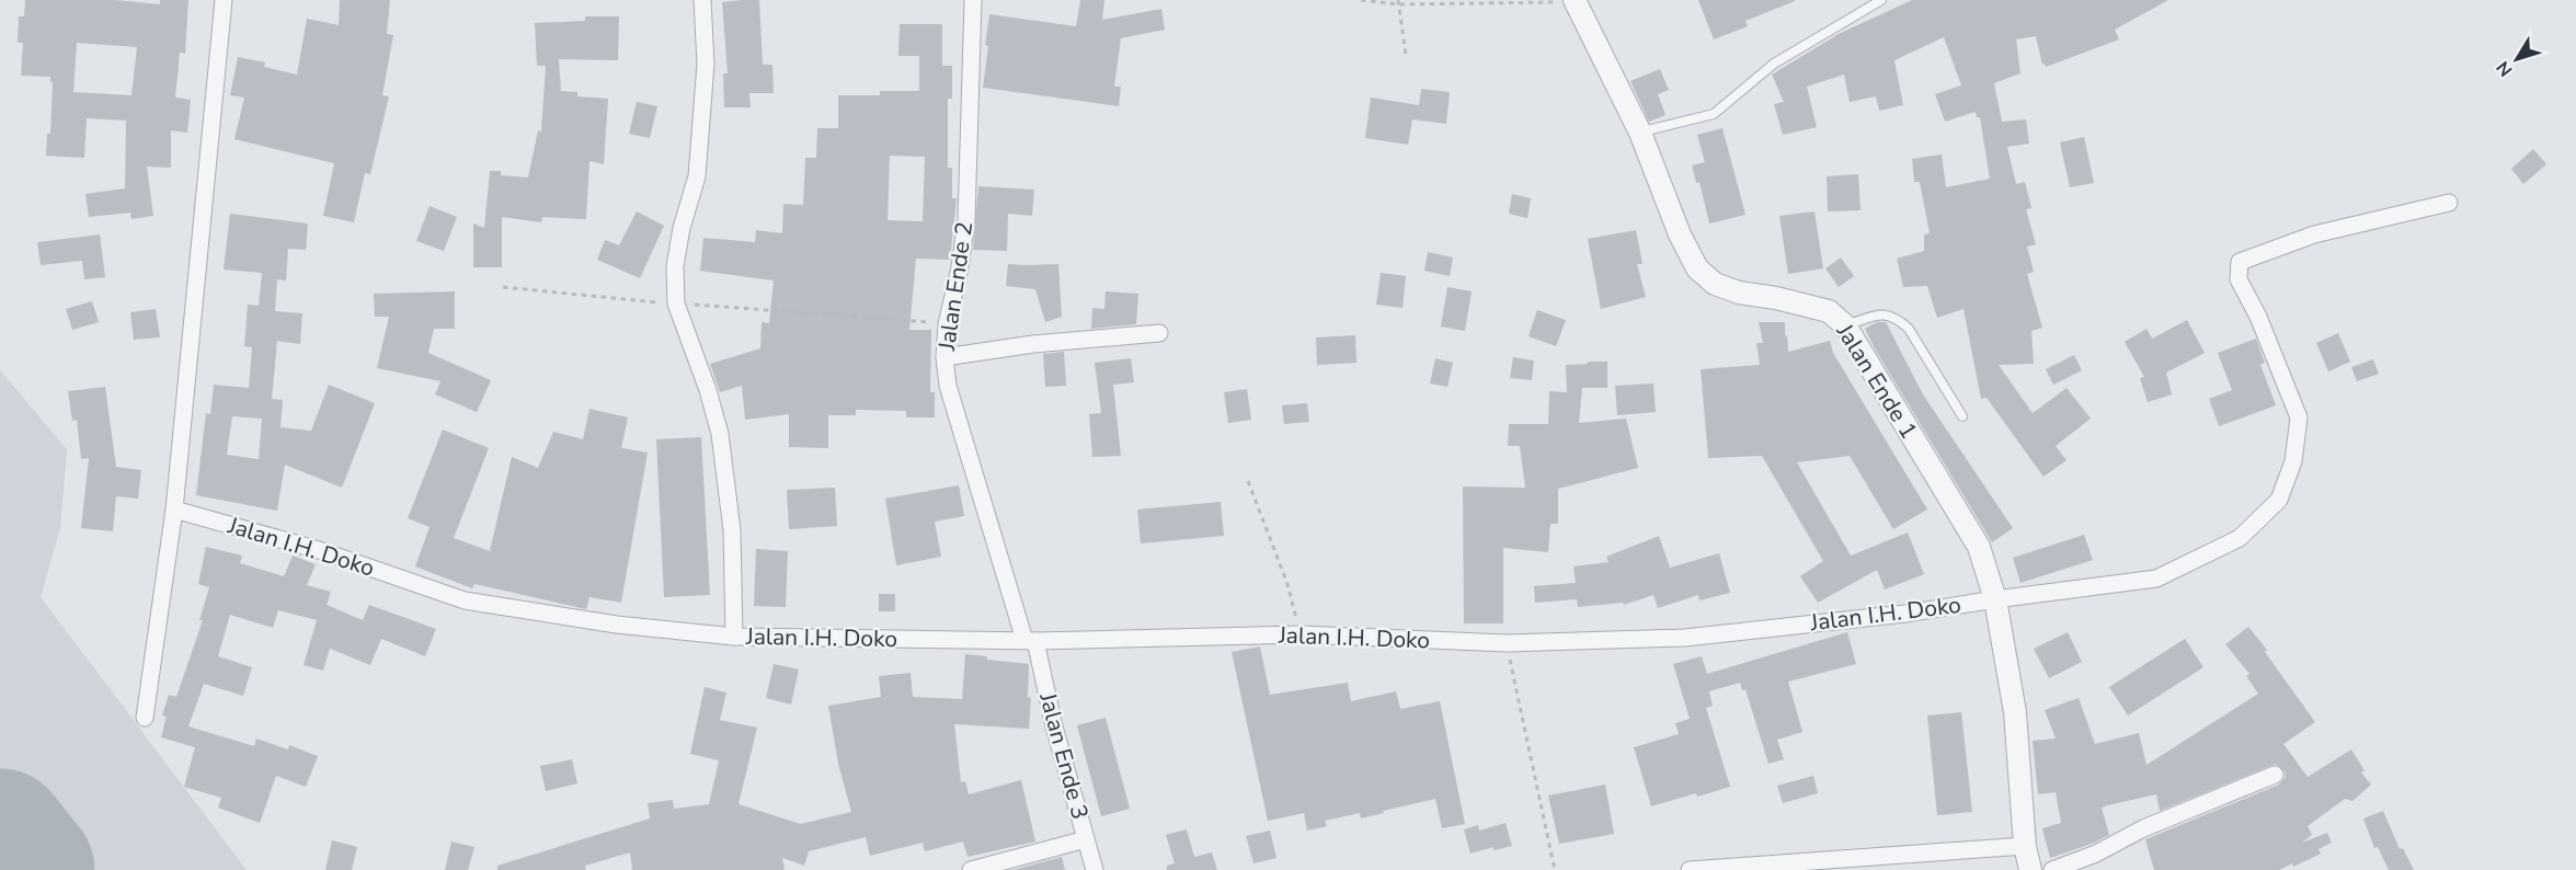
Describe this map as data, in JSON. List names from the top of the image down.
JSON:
{
  "streets": {
    "street": [
      "Jalan Ende 2",
      "Jalan Ende 1",
      "Jalan I.H. Doko",
      "Jalan Ende 3"
    ]
  },
  "crossings": [
    ["Jalan Ende 2", "Jalan I.H. Doko"],
    ["Jalan Ende 2", "Jalan Ende 3"],
    ["Jalan Ende 1", "Jalan I.H. Doko"],
    ["Jalan I.H. Doko", "Jalan Ende 3"]
  ],
  "north": "bottom left"
}
